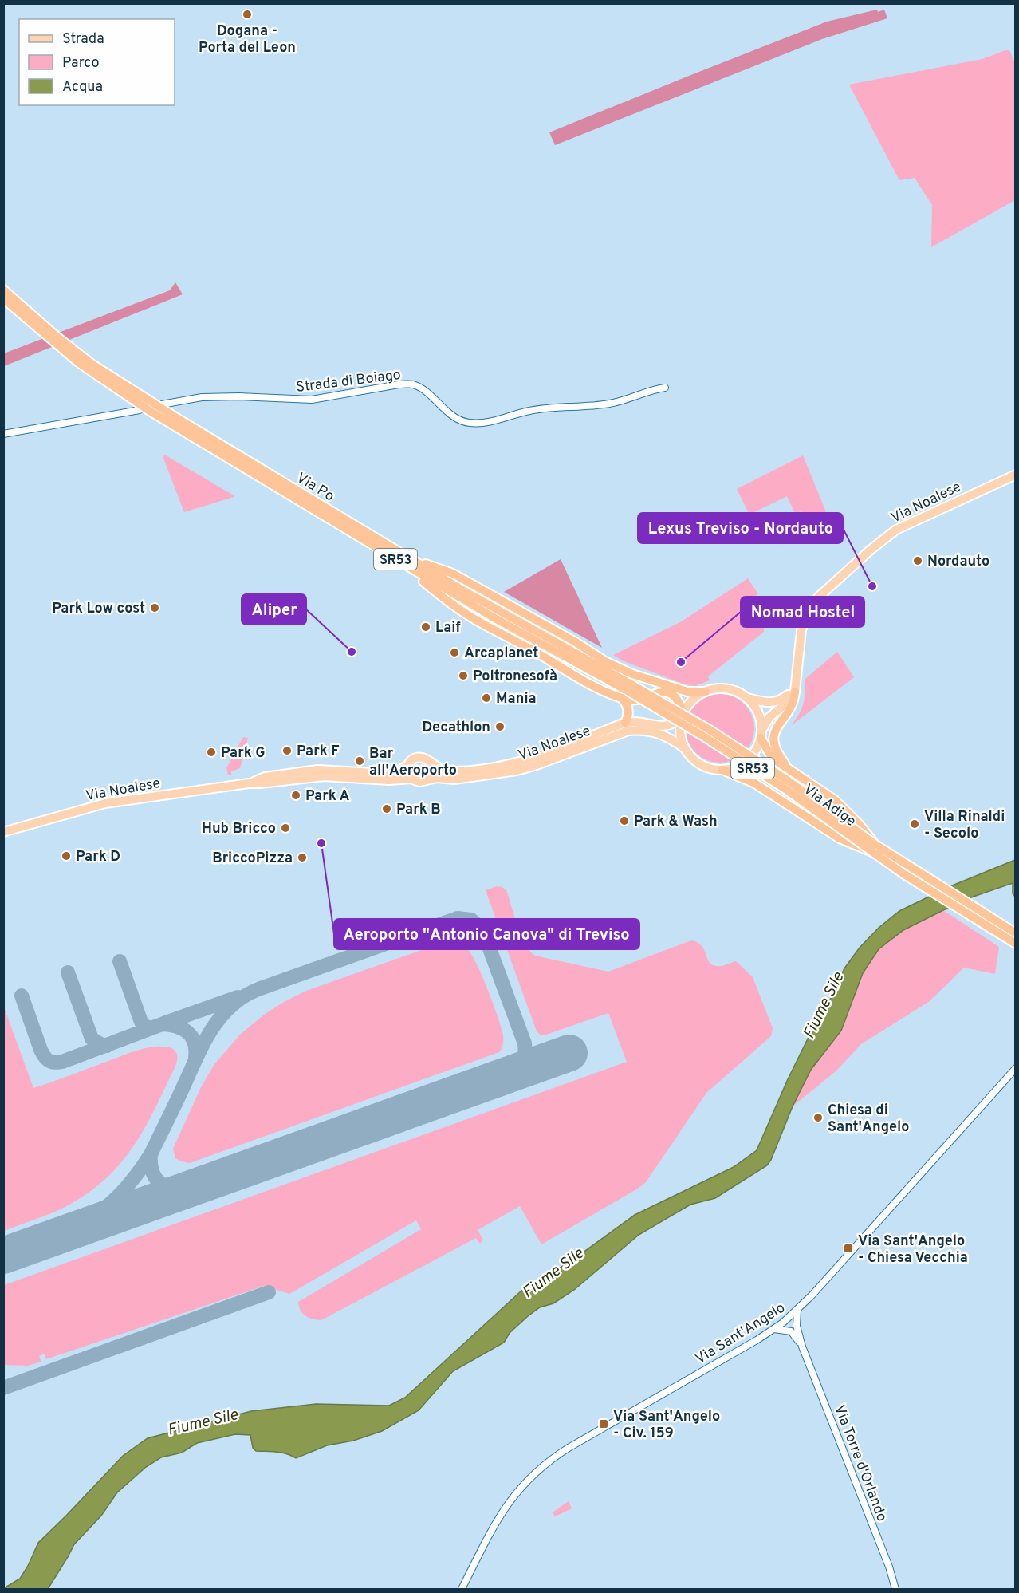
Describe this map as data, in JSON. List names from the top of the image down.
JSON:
{
  "streets": {
    "highway": ["Via Po", "SR53", "Via Adige"],
    "main road": ["Via Noalese"],
    "street": ["Strada di Boiago", "Via Sant'Angelo", "Via Torre d'Orlando"]
  },
  "crossings": [
    ["Via Po", "Via Adige"],
    ["Via Sant'Angelo", "Via Torre d'Orlando"]
  ],
  "water": ["Fiume Sile"],
  "places": {
    "other": [
      "Dogana - Porta del Leon",
      "Nordauto",
      "Lexus Treviso - Nordauto",
      "Park Low cost",
      "Laif",
      "Aliper",
      "Arcaplanet",
      "Nomad Hostel",
      "Poltronesofà",
      "Mania",
      "Decathlon",
      "Park F",
      "Park G",
      "Bar all'Aeroporto",
      "Park A",
      "Park B",
      "Park & Wash",
      "Villa Rinaldi - Secolo",
      "Hub Bricco",
      "Aeroporto \"Antonio Canova\" di Treviso",
      "Park D",
      "BriccoPizza",
      "Chiesa di Sant'Angelo"
    ],
    "transit": ["Via Sant'Angelo - Chiesa Vecchia", "Via Sant'Angelo - Civ. 159"]
  },
  "legend": ["Strada", "Parco", "Acqua"]
}
